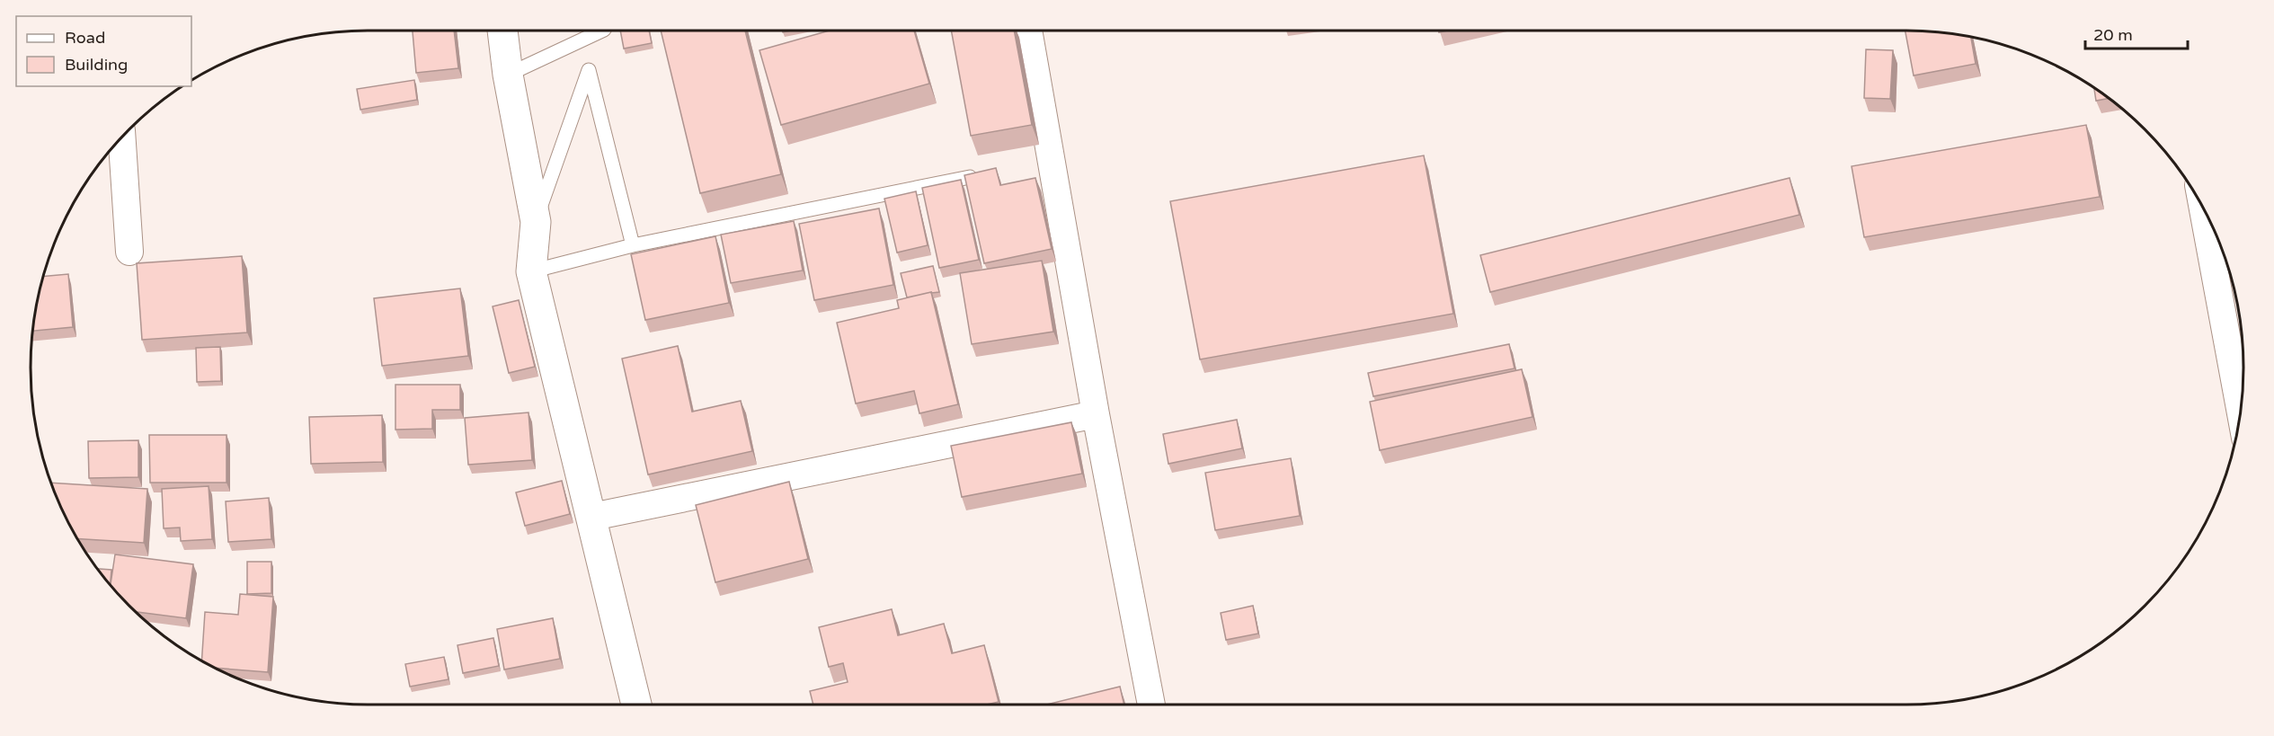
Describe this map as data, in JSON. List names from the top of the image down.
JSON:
{
  "legend": ["Road", "Building"],
  "scale_bar": "20 m"
}
